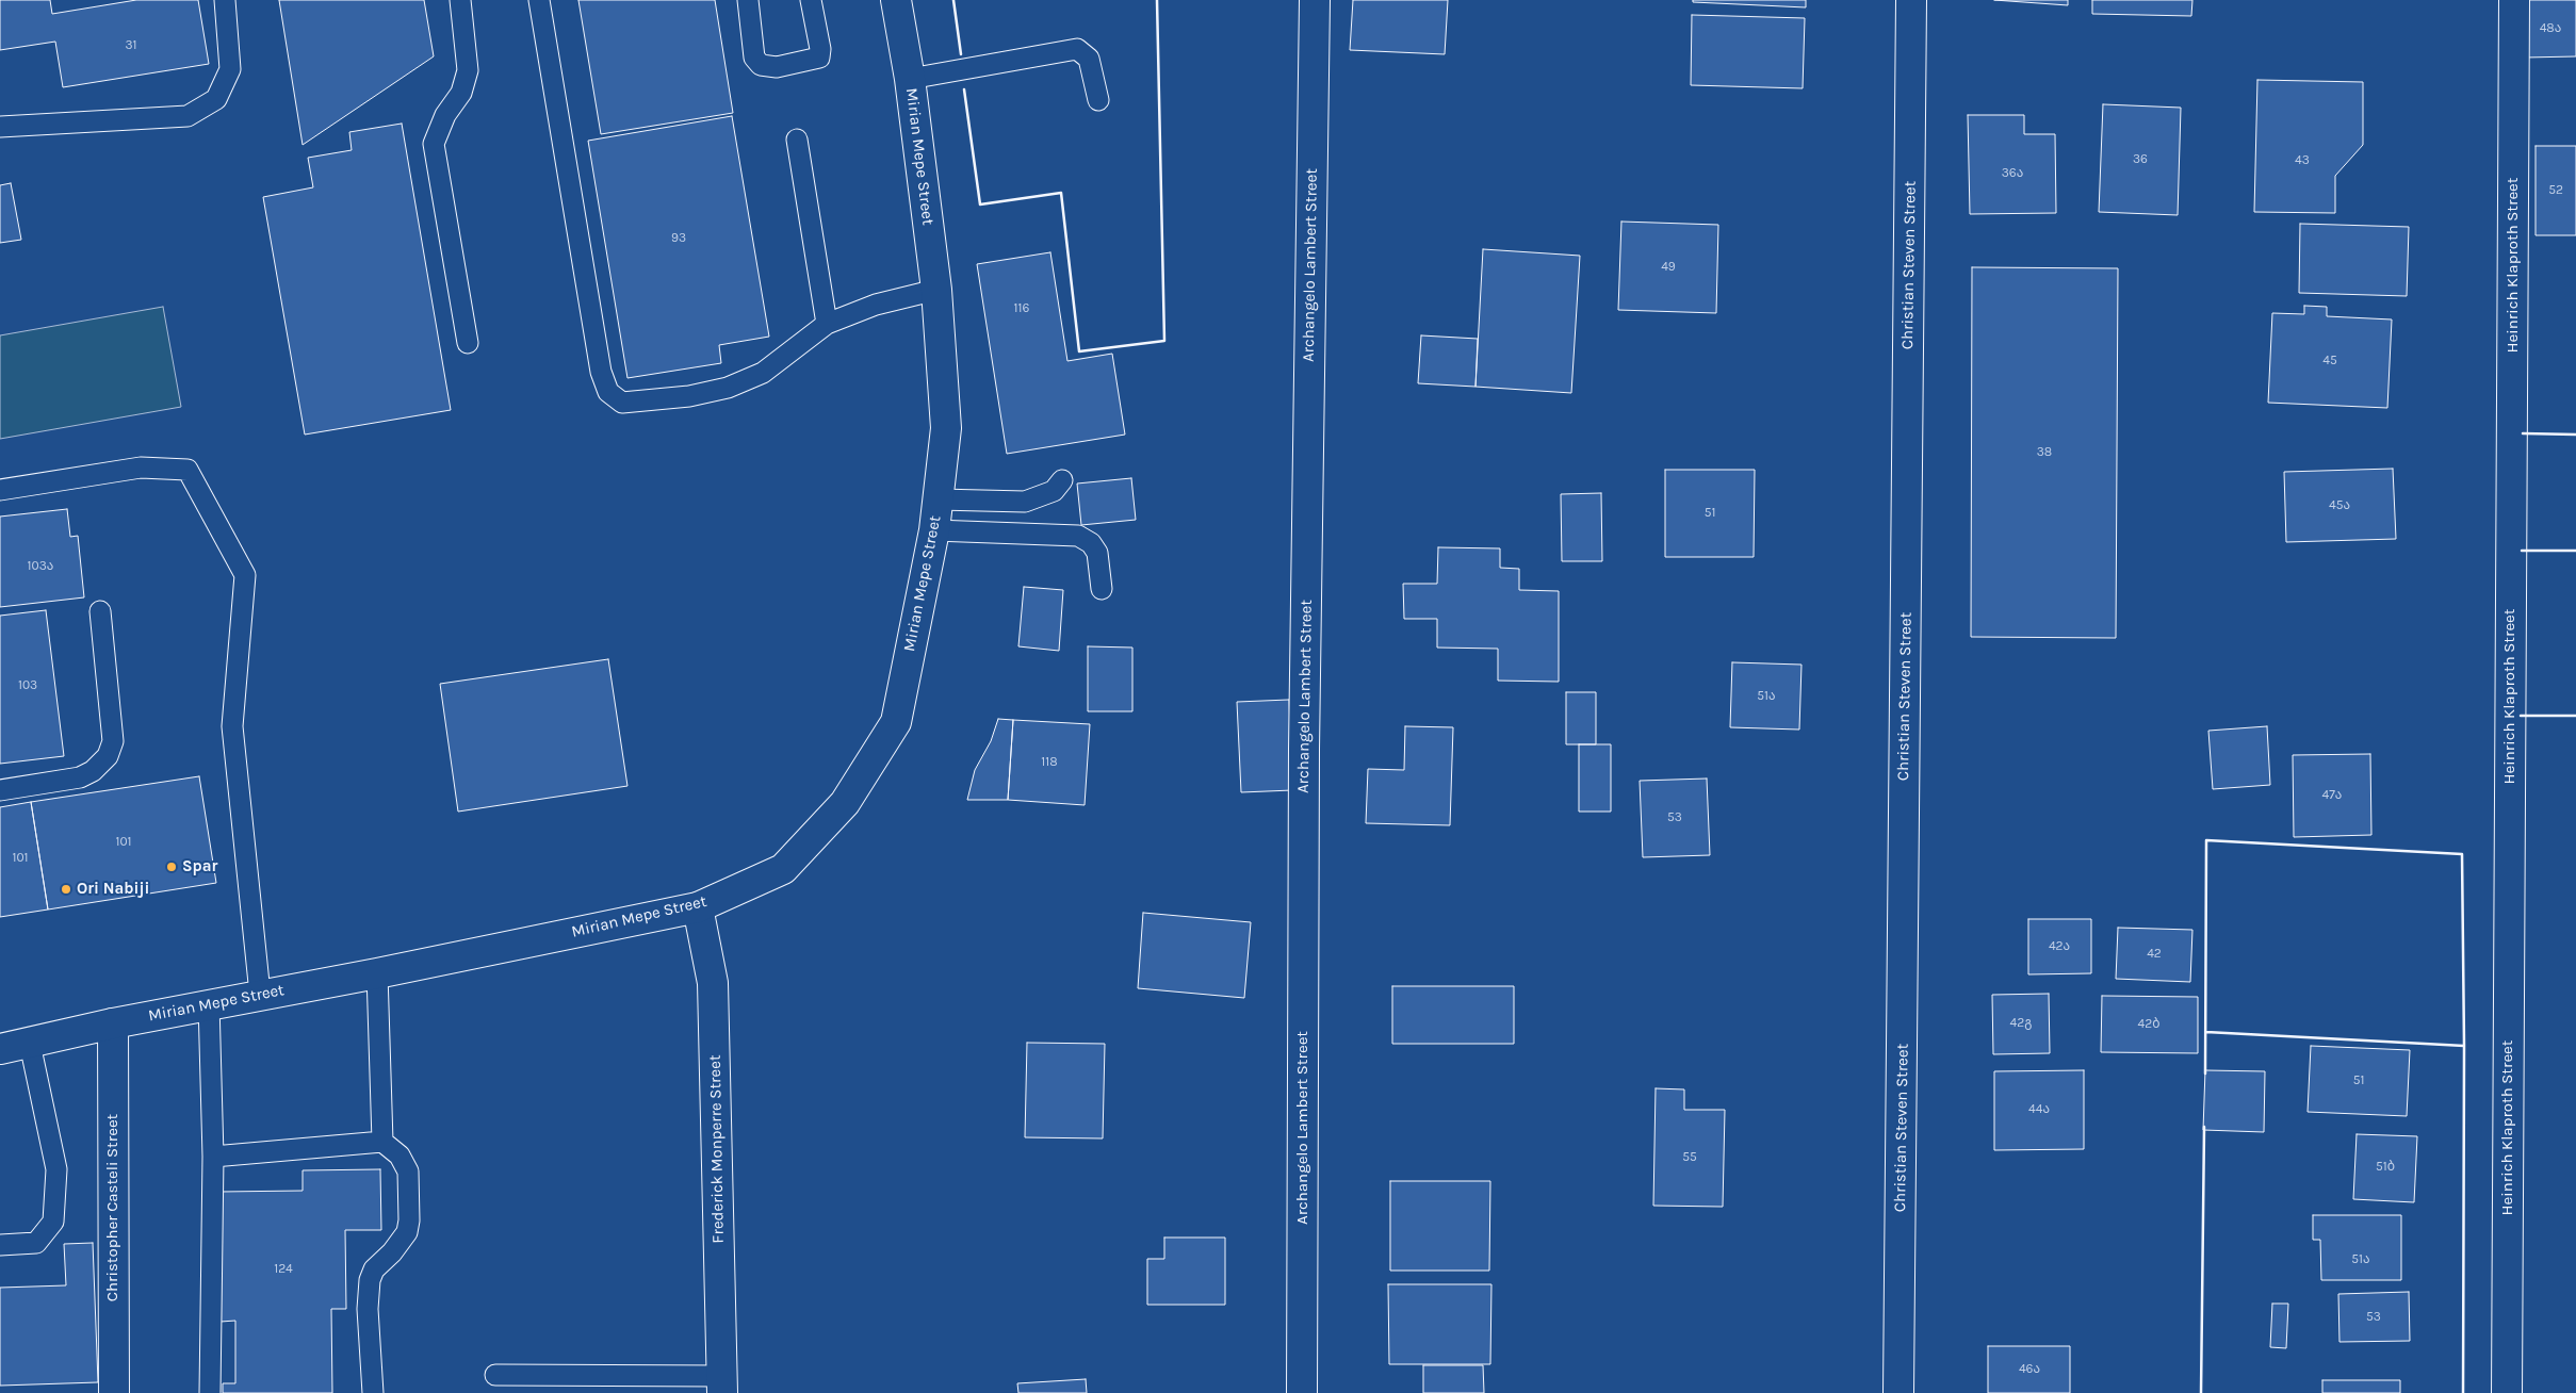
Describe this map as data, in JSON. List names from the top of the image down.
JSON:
{
  "streets": {
    "street": [
      "Mirian Mepe Street",
      "Archangelo Lambert Street",
      "Christian Steven Street",
      "Heinrich Klaproth Street",
      "Frederick Monperre Street",
      "Christopher Casteli Street"
    ]
  },
  "crossings": [
    ["Mirian Mepe Street", "Frederick Monperre Street"],
    ["Mirian Mepe Street", "Christopher Casteli Street"]
  ],
  "places": ["Spar", "Ori Nabiji"],
  "house_numbers": [
    "48ა",
    "31",
    "36",
    "43",
    "36ა",
    "52",
    "93",
    "49",
    "116",
    "45",
    "38",
    "45ა",
    "51",
    "103ა",
    "103",
    "51ა",
    "118",
    "47ა",
    "53",
    "101",
    "101",
    "42ა",
    "42",
    "42გ",
    "42ბ",
    "51",
    "44ა",
    "55",
    "51ბ",
    "51ა",
    "124",
    "53",
    "46ა"
  ]
}
